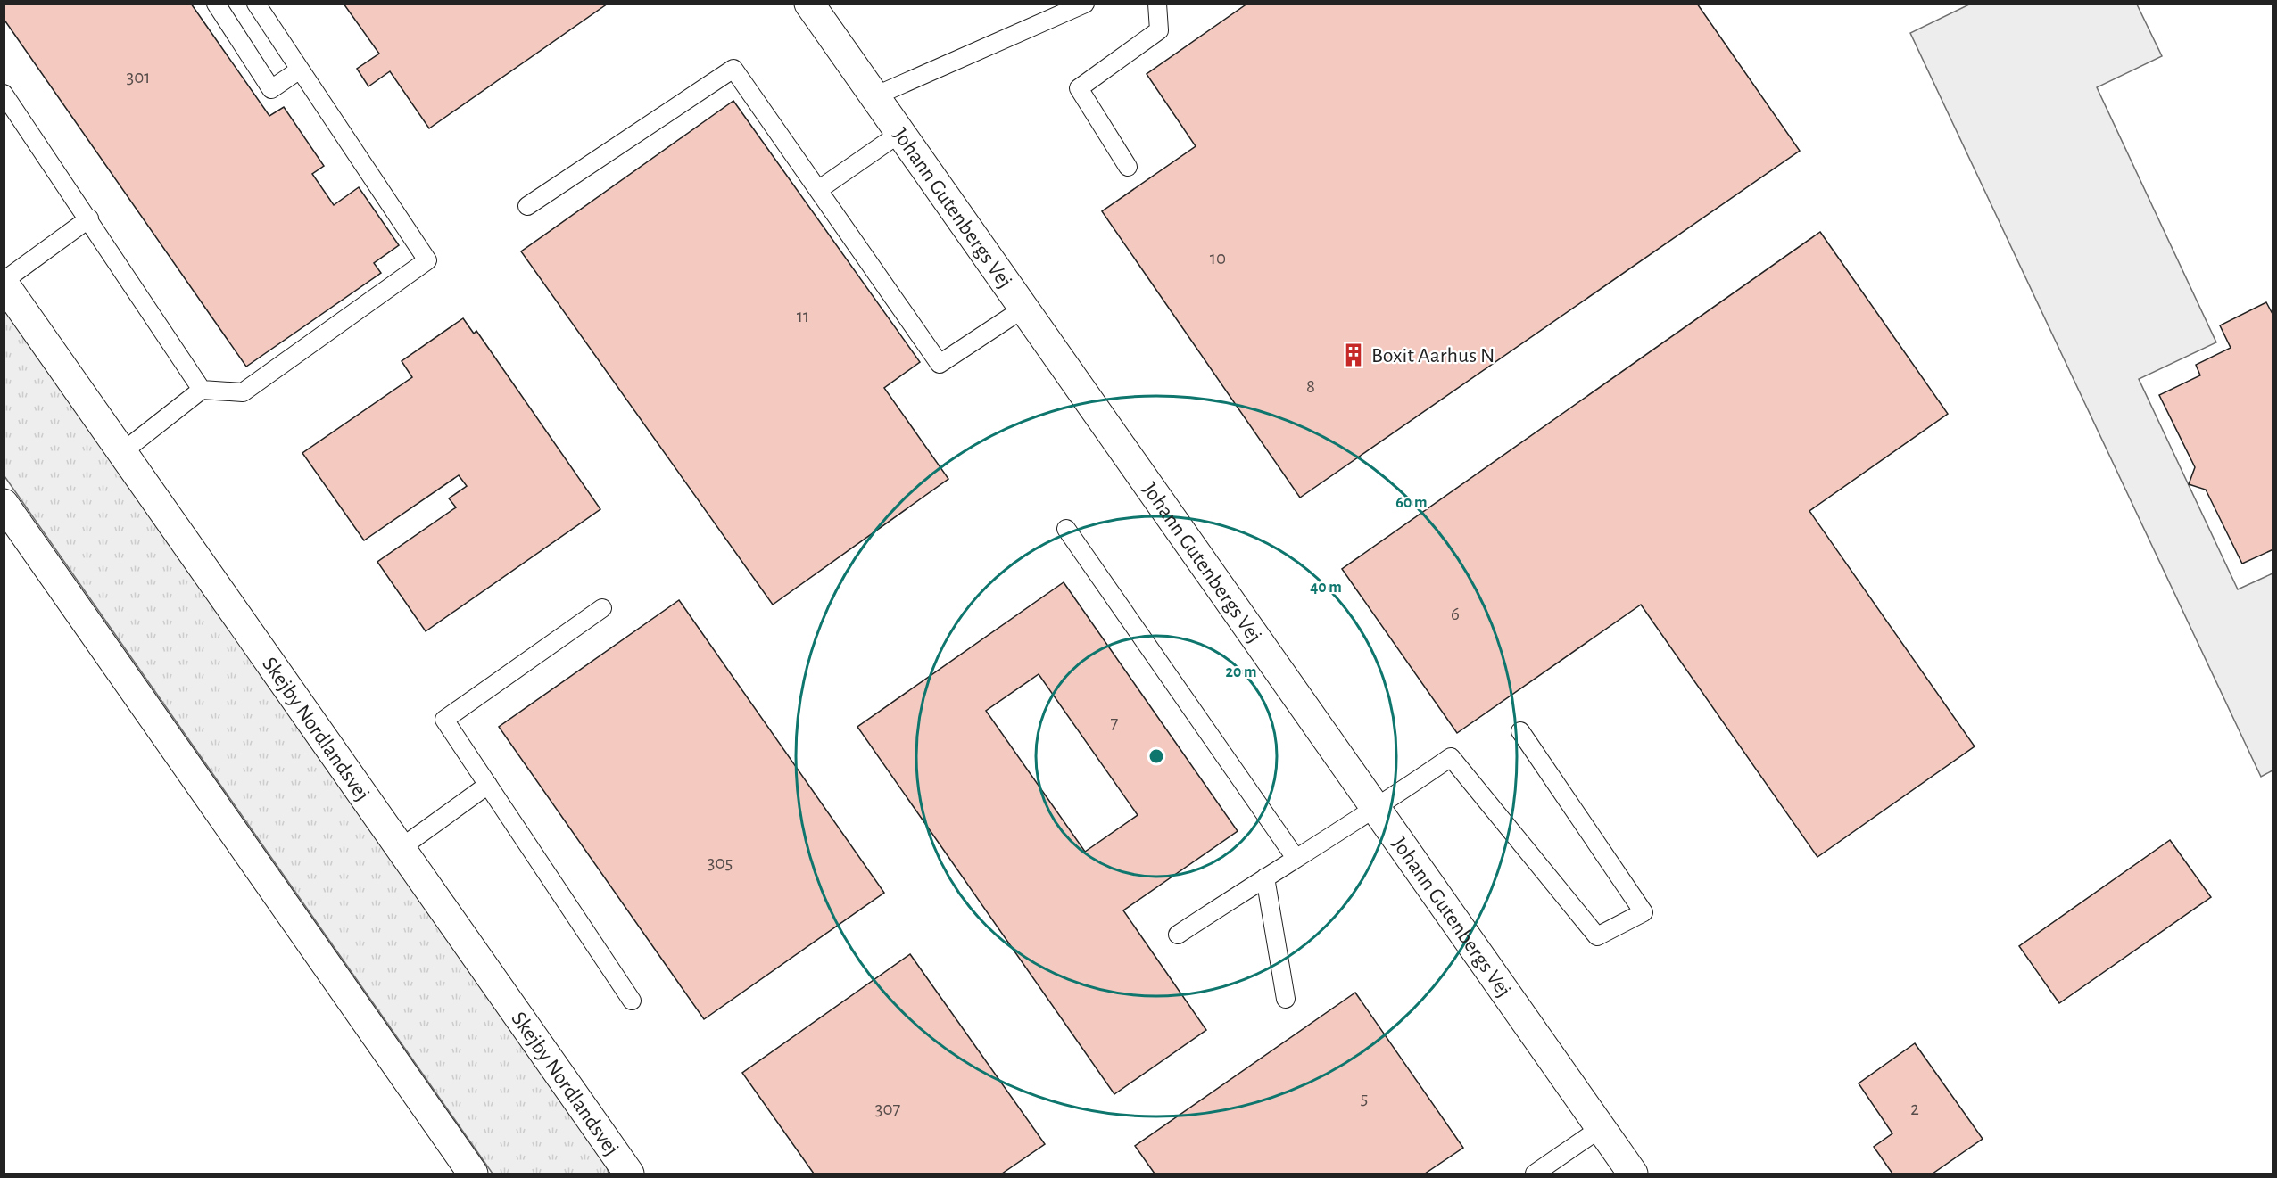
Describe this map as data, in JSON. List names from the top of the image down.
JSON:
{
  "streets": {
    "street": ["Johann Gutenbergs Vej", "Skejby Nordlandsvej"]
  },
  "places": {
    "building": ["Boxit Aarhus N"]
  },
  "house_numbers": [
    "301",
    "10",
    "11",
    "8",
    "6",
    "7",
    "305",
    "5",
    "307",
    "2"
  ],
  "rings": ["60 m", "40 m", "20 m"]
}
